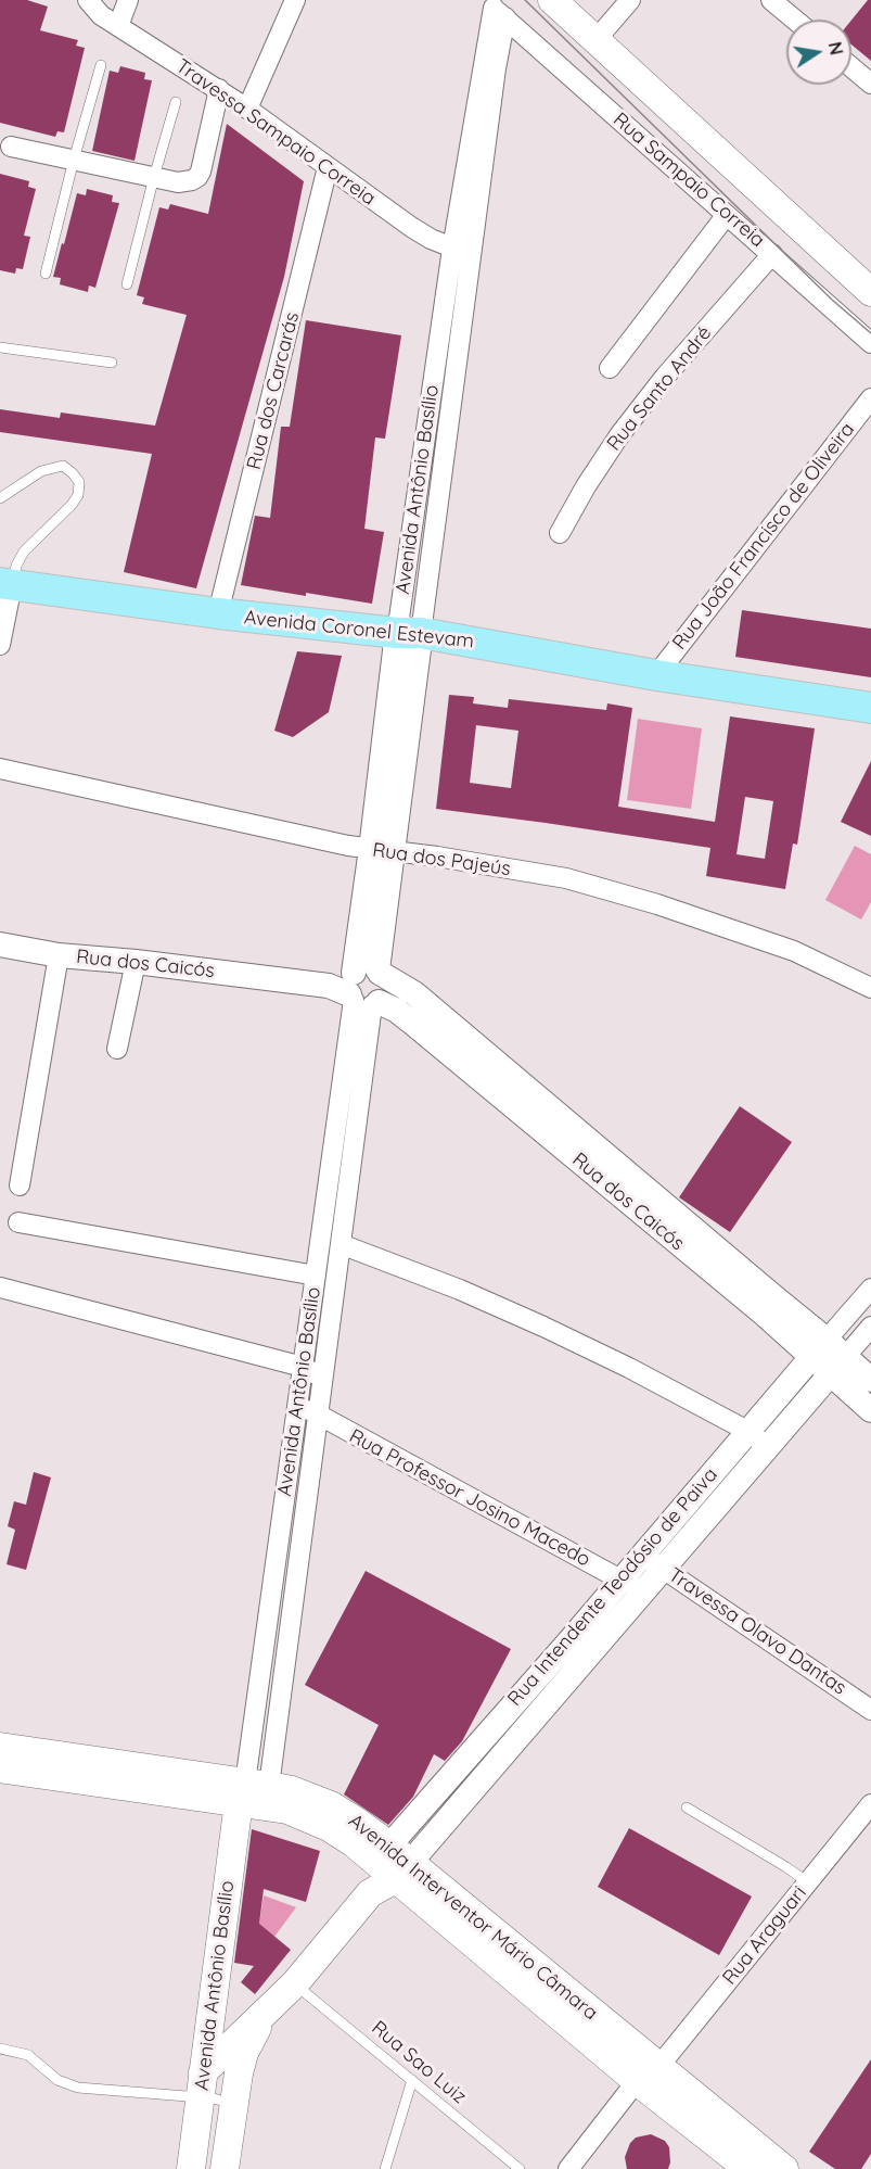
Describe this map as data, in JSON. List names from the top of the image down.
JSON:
{
  "streets": {
    "main road": [
      "Rua Sampaio Correia",
      "Avenida Antônio Basílio",
      "Avenida Coronel Estevam",
      "Rua Intendente Teodósio de Paiva",
      "Avenida Interventor Mário Câmara"
    ],
    "street": [
      "Travessa Sampaio Correia",
      "Rua Santo André",
      "Rua dos Carcarás",
      "Rua João Francisco de Oliveira",
      "Rua dos Pajeús",
      "Rua dos Caicós",
      "Rua Professor Josino Macedo",
      "Travessa Olavo Dantas",
      "Rua Araguari"
    ],
    "lane": ["Rua Sao Luiz"]
  },
  "crossings": [
    ["Travessa Sampaio Correia", "Rua dos Carcarás"],
    ["Travessa Sampaio Correia", "Avenida Antônio Basílio"],
    ["Rua Sampaio Correia", "Rua Santo André"],
    ["Rua Sampaio Correia", "Avenida Antônio Basílio"],
    ["Rua dos Carcarás", "Avenida Coronel Estevam"],
    ["Avenida Antônio Basílio", "Avenida Coronel Estevam"],
    ["Avenida Antônio Basílio", "Rua dos Pajeús"],
    ["Avenida Antônio Basílio", "Rua dos Caicós"],
    ["Avenida Antônio Basílio", "Rua Professor Josino Macedo"],
    ["Avenida Antônio Basílio", "Rua Intendente Teodósio de Paiva"],
    ["Avenida Antônio Basílio", "Avenida Interventor Mário Câmara"],
    ["Rua João Francisco de Oliveira", "Avenida Coronel Estevam"],
    ["Rua dos Caicós", "Rua Intendente Teodósio de Paiva"],
    ["Rua Professor Josino Macedo", "Rua Intendente Teodósio de Paiva"],
    ["Rua Intendente Teodósio de Paiva", "Travessa Olavo Dantas"],
    ["Rua Intendente Teodósio de Paiva", "Avenida Interventor Mário Câmara"],
    ["Rua Intendente Teodósio de Paiva", "Rua Sao Luiz"],
    ["Avenida Interventor Mário Câmara", "Rua Araguari"]
  ],
  "north": "right"
}
